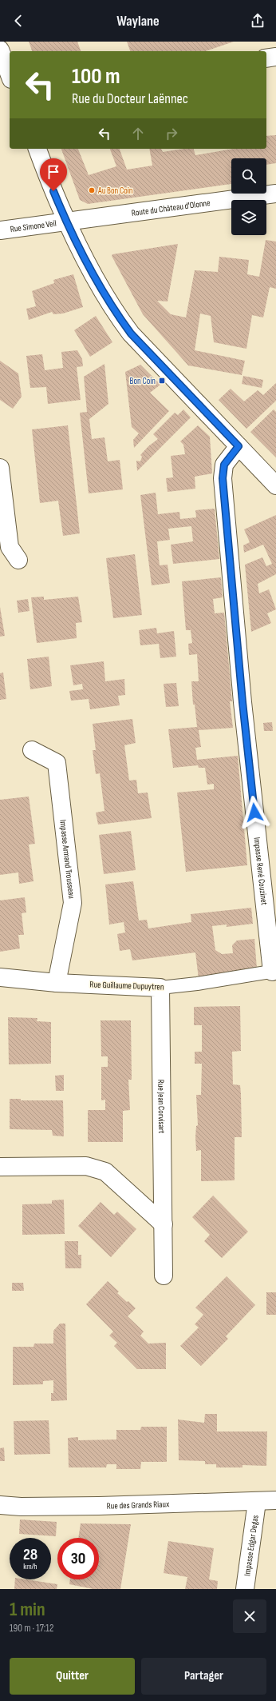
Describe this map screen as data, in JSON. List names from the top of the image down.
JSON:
{
  "streets": {
    "street": [
      "Route du Château d'Olonne",
      "Rue Simone Veil",
      "Impasse Armand Trousseau",
      "Impasse René Couzinet",
      "Rue Guillaume Dupuytren",
      "Rue Jean Corvisart",
      "Rue des Grands Riaux",
      "Impasse Edgar Degas"
    ]
  },
  "crossings": [
    ["Route du Château d'Olonne", "Rue Simone Veil"],
    ["Impasse Armand Trousseau", "Rue Guillaume Dupuytren"],
    ["Impasse René Couzinet", "Rue Guillaume Dupuytren"],
    ["Rue Guillaume Dupuytren", "Rue Jean Corvisart"],
    ["Rue des Grands Riaux", "Impasse Edgar Degas"]
  ],
  "places": {
    "other": ["Au Bon Coin"],
    "transit": ["Bon Coin"]
  },
  "page": {
    "header": "Waylane",
    "turn": ["100 m", "Rue du Docteur Laënnec"],
    "speed": "28 km/h",
    "limit": "30",
    "heading": ["1 min", "190 m · 17:12"],
    "buttons": ["Quitter", "Partager"]
  }
}
